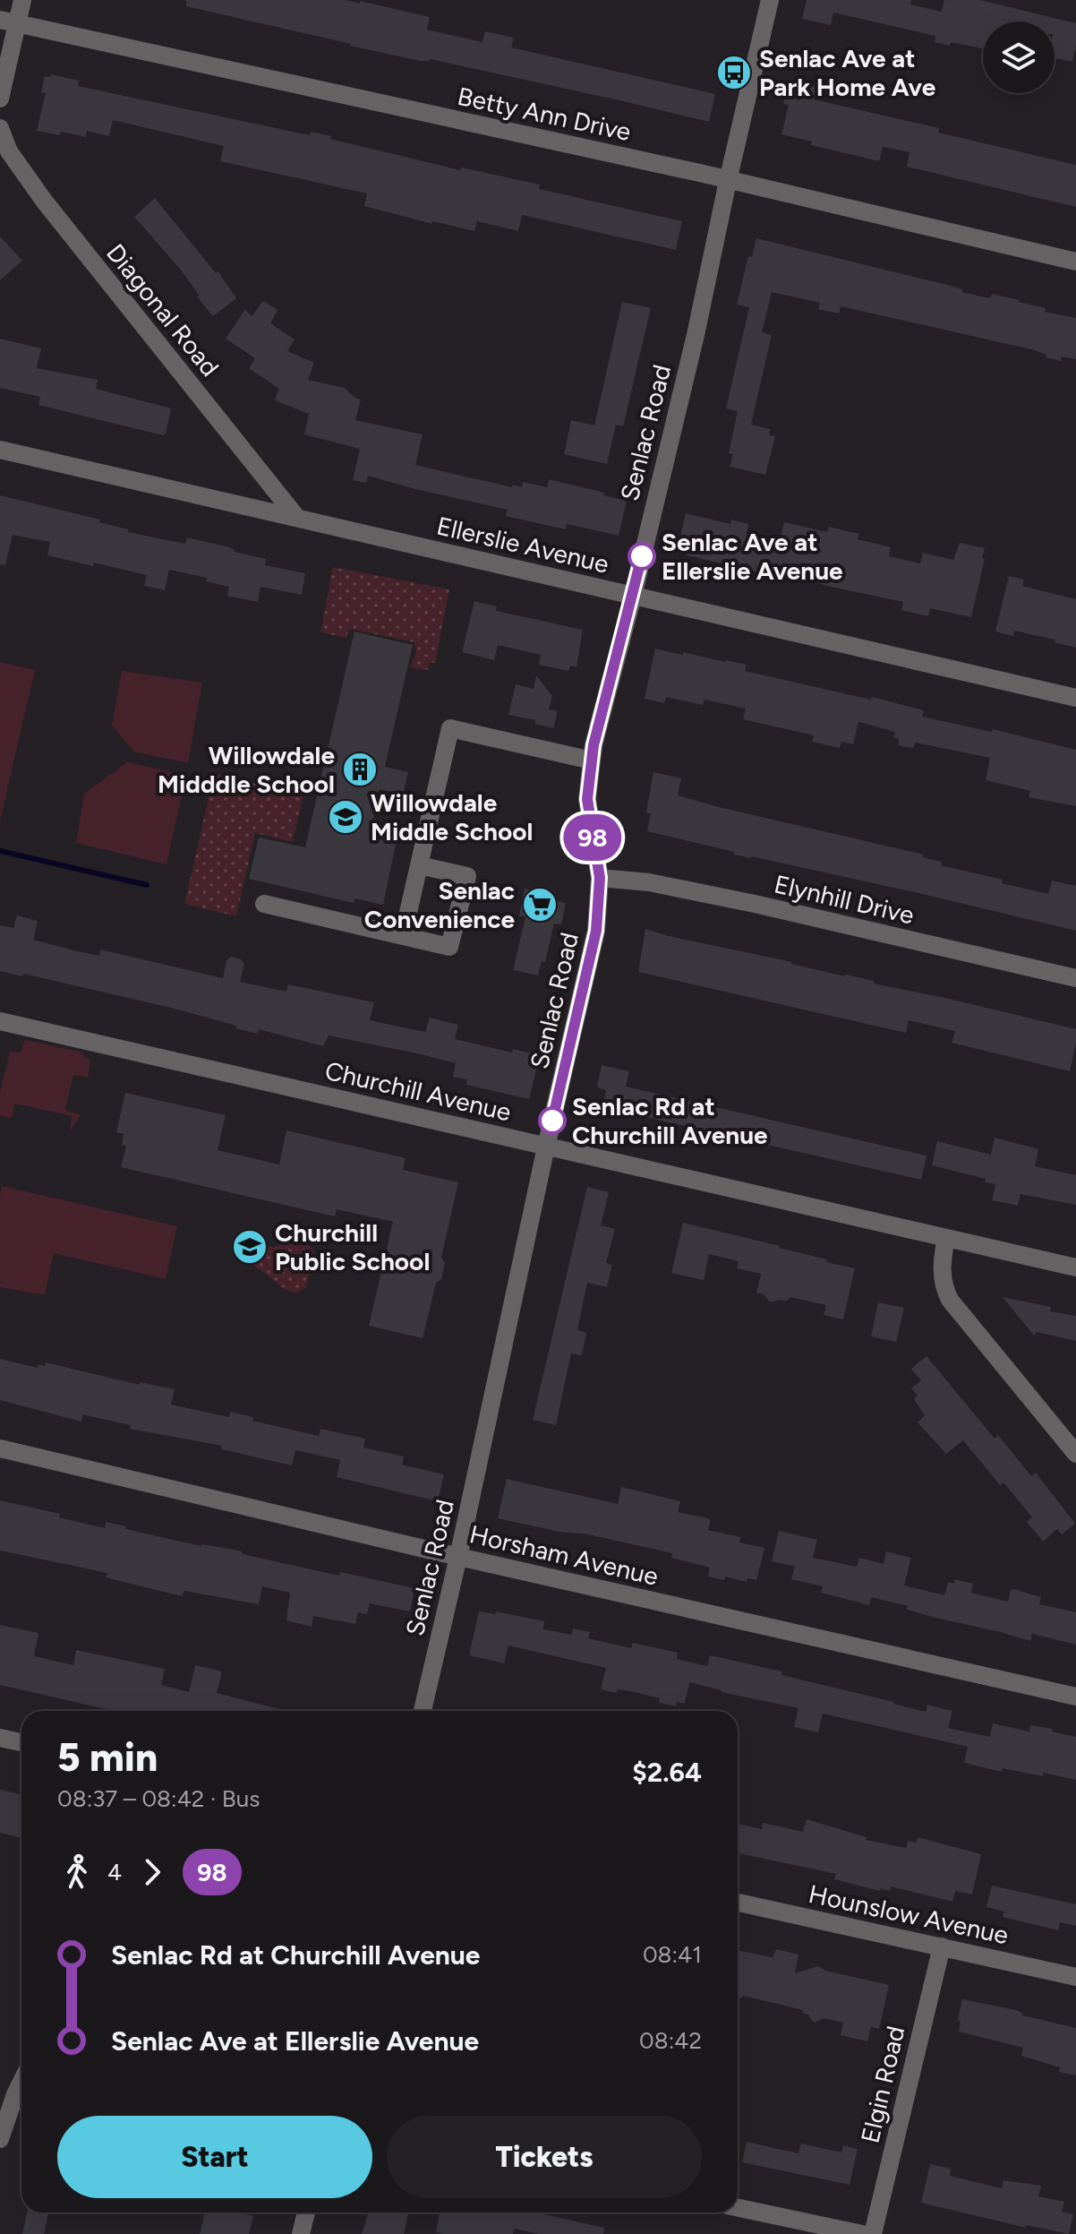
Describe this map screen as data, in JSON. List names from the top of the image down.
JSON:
{
  "streets": {
    "street": [
      "Betty Ann Drive",
      "Diagonal Road",
      "Senlac Road",
      "Ellerslie Avenue",
      "Elynhill Drive",
      "Churchill Avenue",
      "Horsham Avenue",
      "Hounslow Avenue",
      "Elgin Road"
    ]
  },
  "crossings": [
    ["Betty Ann Drive", "Senlac Road"],
    ["Diagonal Road", "Ellerslie Avenue"],
    ["Senlac Road", "Ellerslie Avenue"],
    ["Senlac Road", "Elynhill Drive"],
    ["Senlac Road", "Churchill Avenue"],
    ["Senlac Road", "Horsham Avenue"],
    ["Hounslow Avenue", "Elgin Road"]
  ],
  "places": {
    "bus stop": ["Senlac Ave at Park Home Ave"],
    "other": ["Senlac Ave at Ellerslie Avenue", "Senlac Rd at Churchill Avenue"],
    "building": ["Willowdale Midddle School"],
    "school or university": ["Willowdale Middle School", "Churchill Public School"],
    "supermarket": ["Senlac Convenience"]
  },
  "lines": ["bus line 98"],
  "page": {
    "on_map": "98",
    "heading": ["5 min", "08:37 – 08:42 · Bus", "$2.64"],
    "legs": ["4", "98"],
    "list": [
      {
        "name": "Senlac Rd at Churchill Avenue",
        "value": "08:41"
      },
      {
        "name": "Senlac Ave at Ellerslie Avenue",
        "value": "08:42"
      }
    ],
    "buttons": ["Start", "Tickets"]
  }
}
